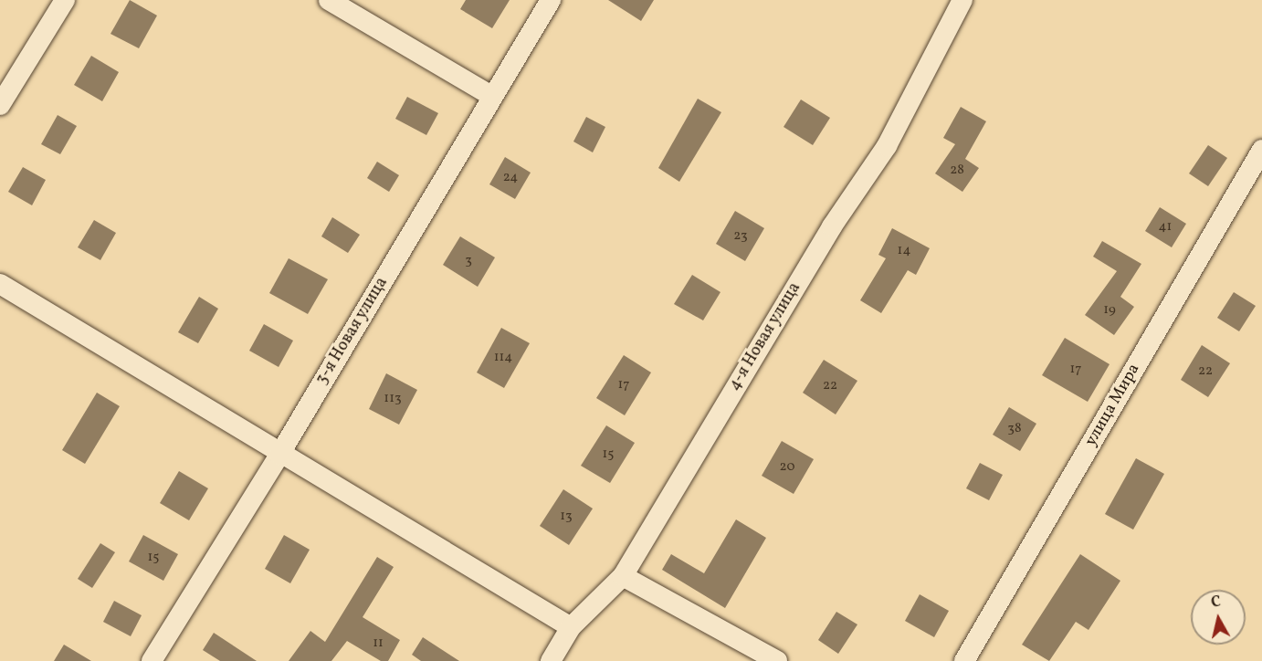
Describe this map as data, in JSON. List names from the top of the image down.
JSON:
{
  "streets": {
    "street": ["3-я Новая улица", "4-я Новая улица", "улица Мира"]
  },
  "house_numbers": [
    "28",
    "24",
    "41",
    "23",
    "14",
    "3",
    "19",
    "114",
    "17",
    "22",
    "17",
    "22",
    "113",
    "38",
    "15",
    "20",
    "13",
    "15",
    "11"
  ],
  "north": "top"
}
